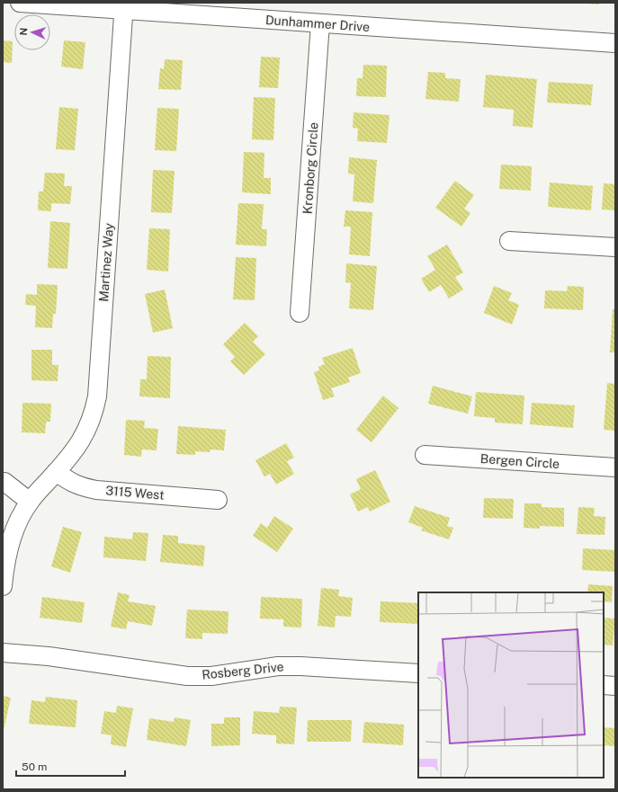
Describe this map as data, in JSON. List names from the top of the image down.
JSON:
{
  "streets": {
    "street": [
      "Dunhammer Drive",
      "Kronborg Circle",
      "Martinez Way",
      "Bergen Circle",
      "3115 West",
      "Rosberg Drive"
    ]
  },
  "crossings": [
    ["Dunhammer Drive", "Kronborg Circle"],
    ["Dunhammer Drive", "Martinez Way"],
    ["Martinez Way", "3115 West"]
  ],
  "scale_bar": "50 m",
  "north": "left"
}
